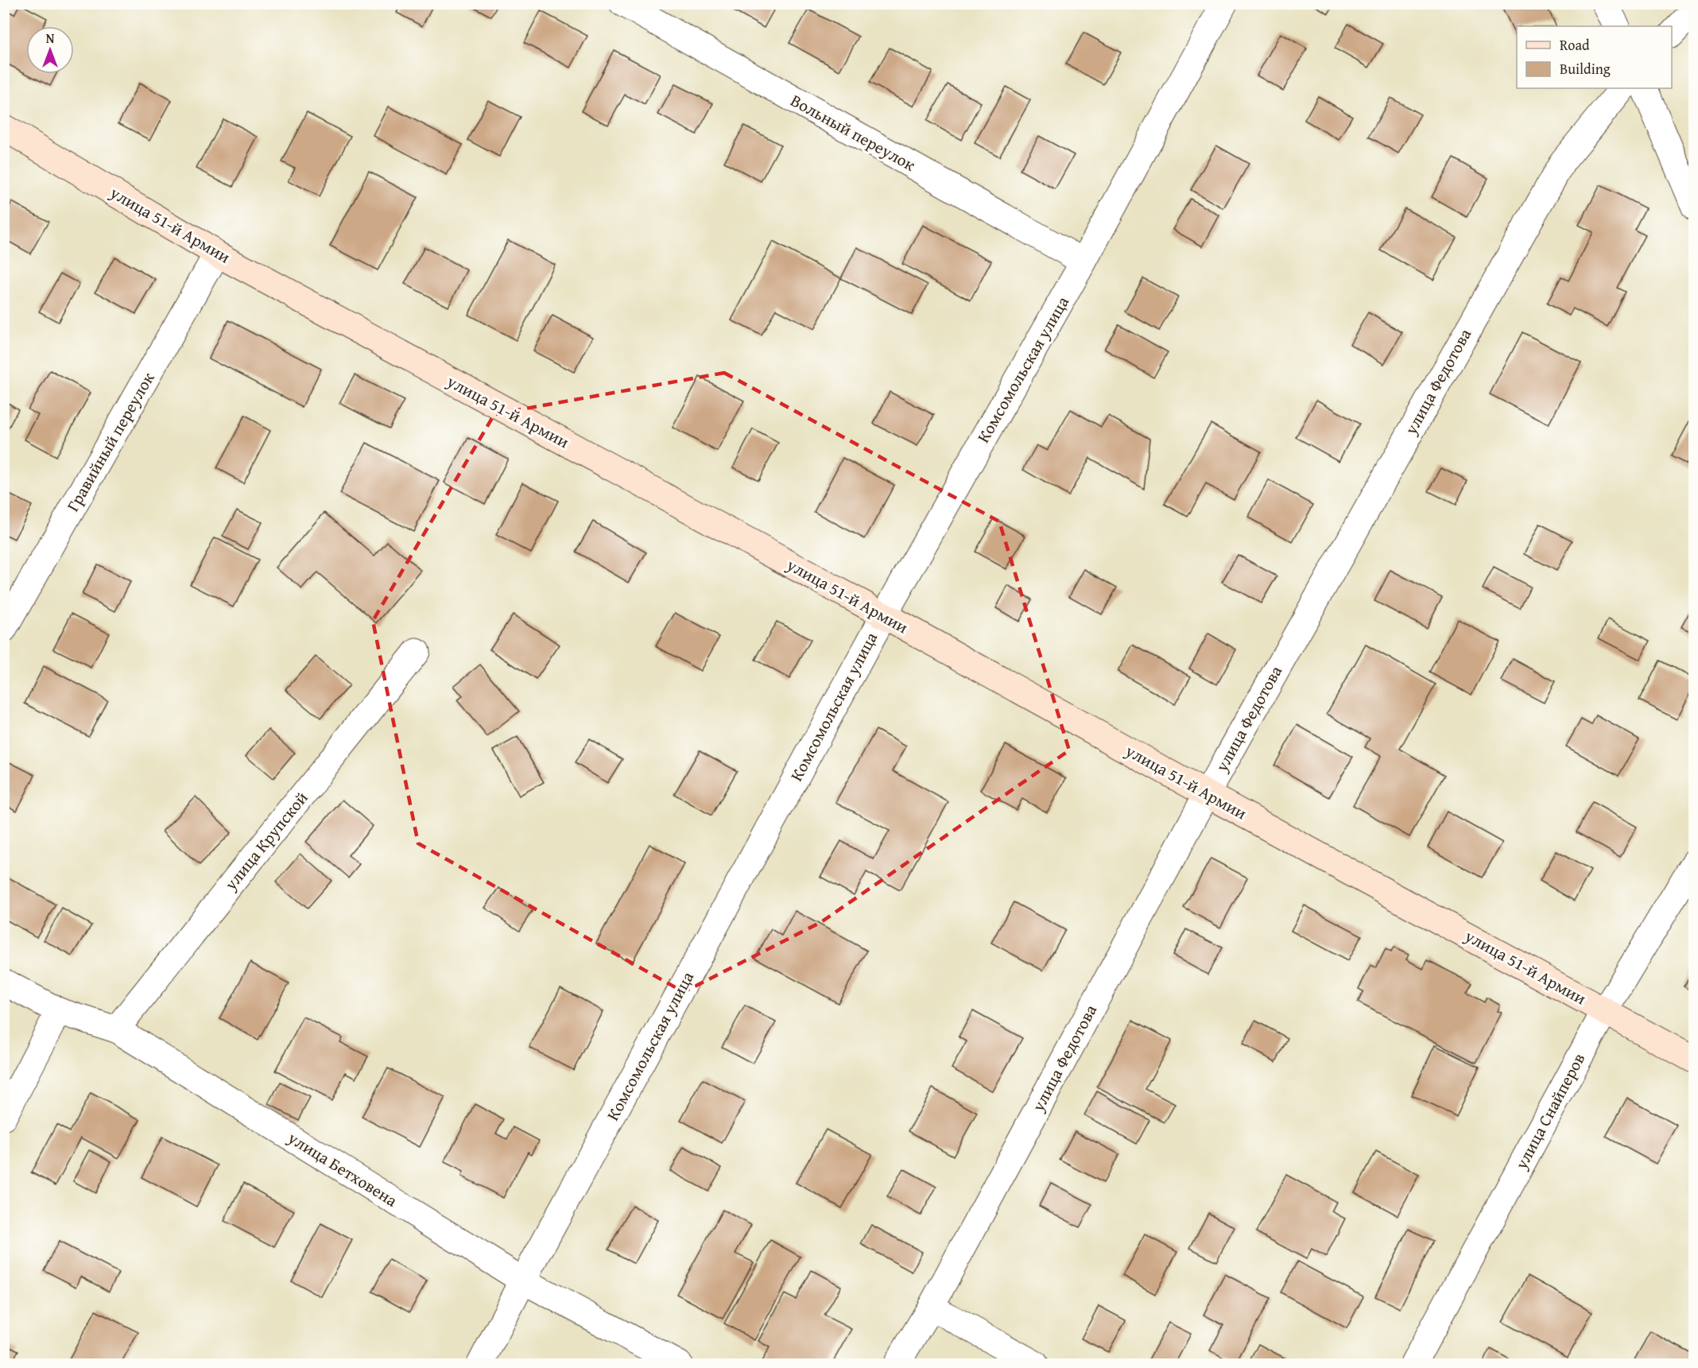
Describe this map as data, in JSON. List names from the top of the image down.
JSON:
{
  "streets": {
    "main road": ["улица 51-й Армии"],
    "street": [
      "Вольный переулок",
      "Комсомольская улица",
      "улица Федотова",
      "Гравийный переулок",
      "улица Крупской",
      "улица Снайперов",
      "улица Бетховена"
    ]
  },
  "crossings": [
    ["Вольный переулок", "Комсомольская улица"],
    ["улица 51-й Армии", "Комсомольская улица"],
    ["улица 51-й Армии", "улица Федотова"],
    ["улица 51-й Армии", "Гравийный переулок"],
    ["улица 51-й Армии", "улица Снайперов"],
    ["Комсомольская улица", "улица Бетховена"],
    ["улица Крупской", "улица Бетховена"]
  ],
  "legend": ["Road", "Building"],
  "north": "top"
}
